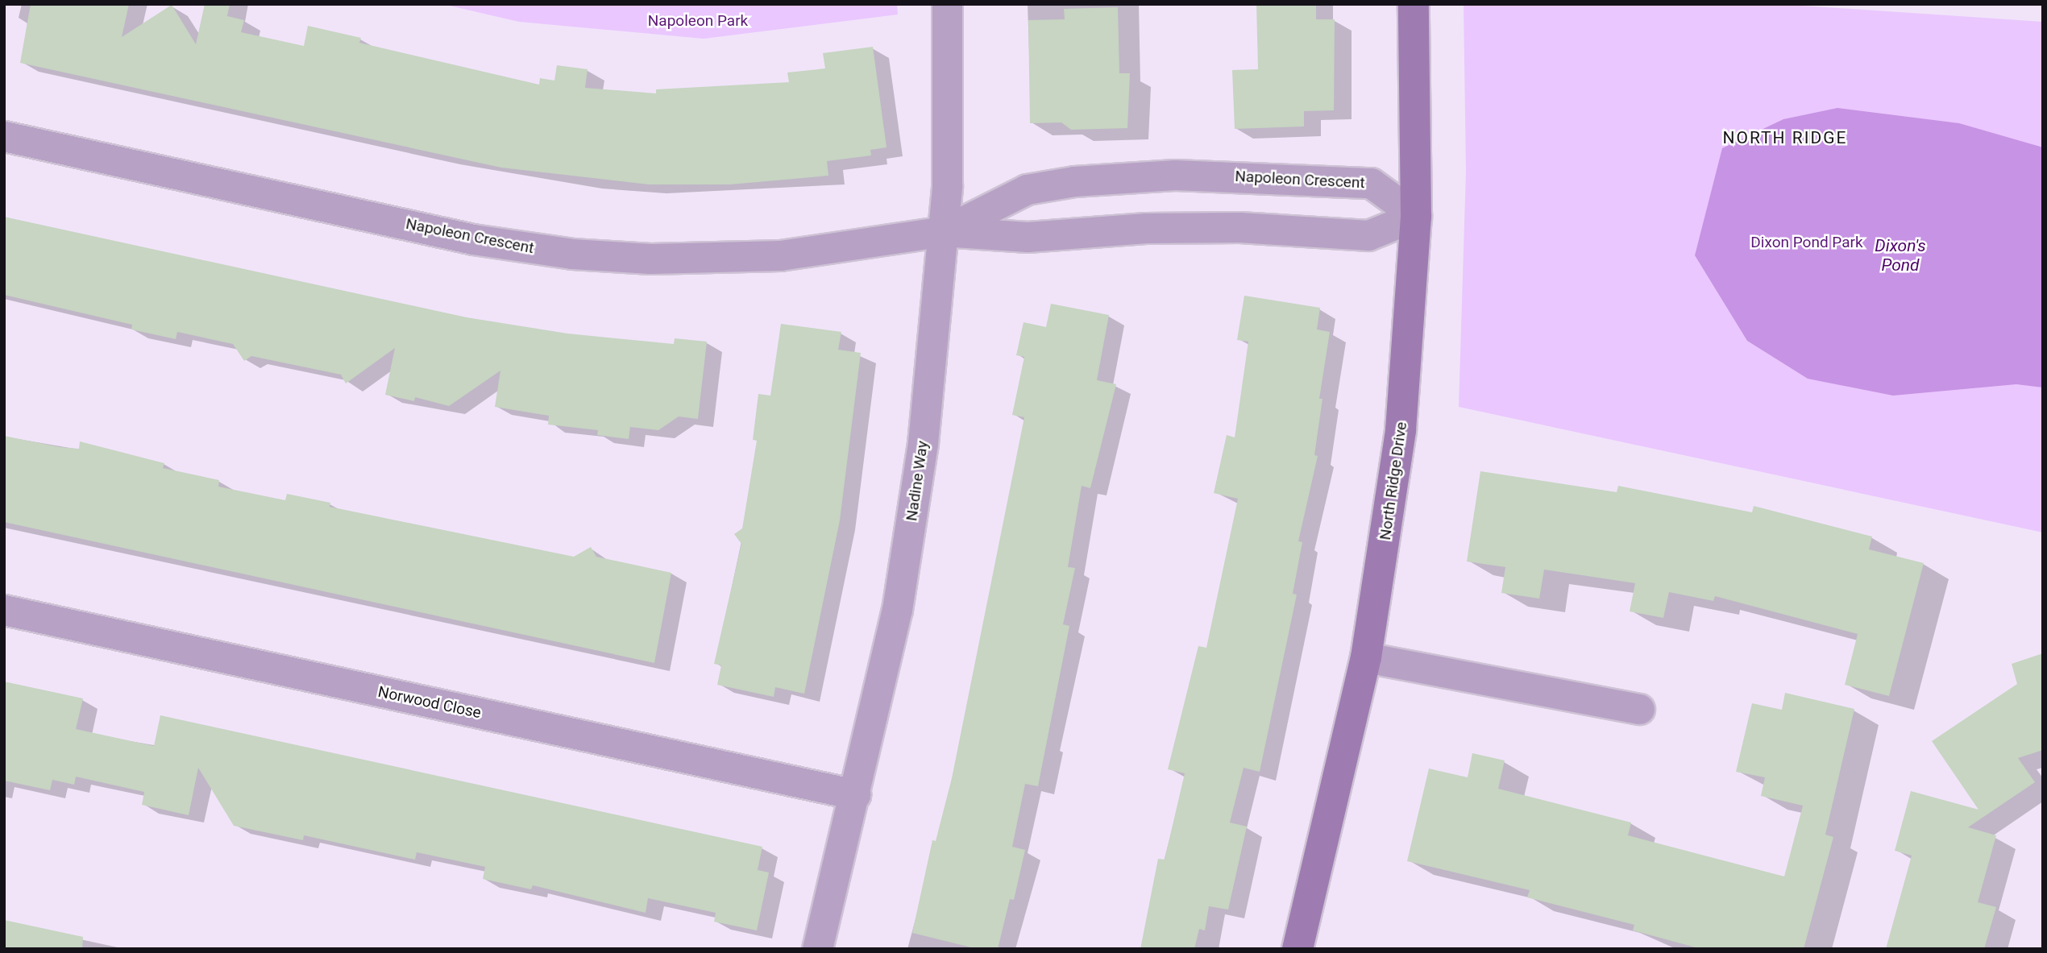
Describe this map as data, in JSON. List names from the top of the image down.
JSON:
{
  "streets": {
    "street": [
      "Napoleon Crescent",
      "Nadine Way",
      "North Ridge Drive",
      "Norwood Close"
    ]
  },
  "crossings": [
    ["Napoleon Crescent", "Nadine Way"],
    ["Napoleon Crescent", "North Ridge Drive"],
    ["Nadine Way", "Norwood Close"]
  ],
  "districts": ["NORTH RIDGE"],
  "water": ["Dixon's Pond"],
  "parks": ["Napoleon Park", "Dixon Pond Park"]
}
